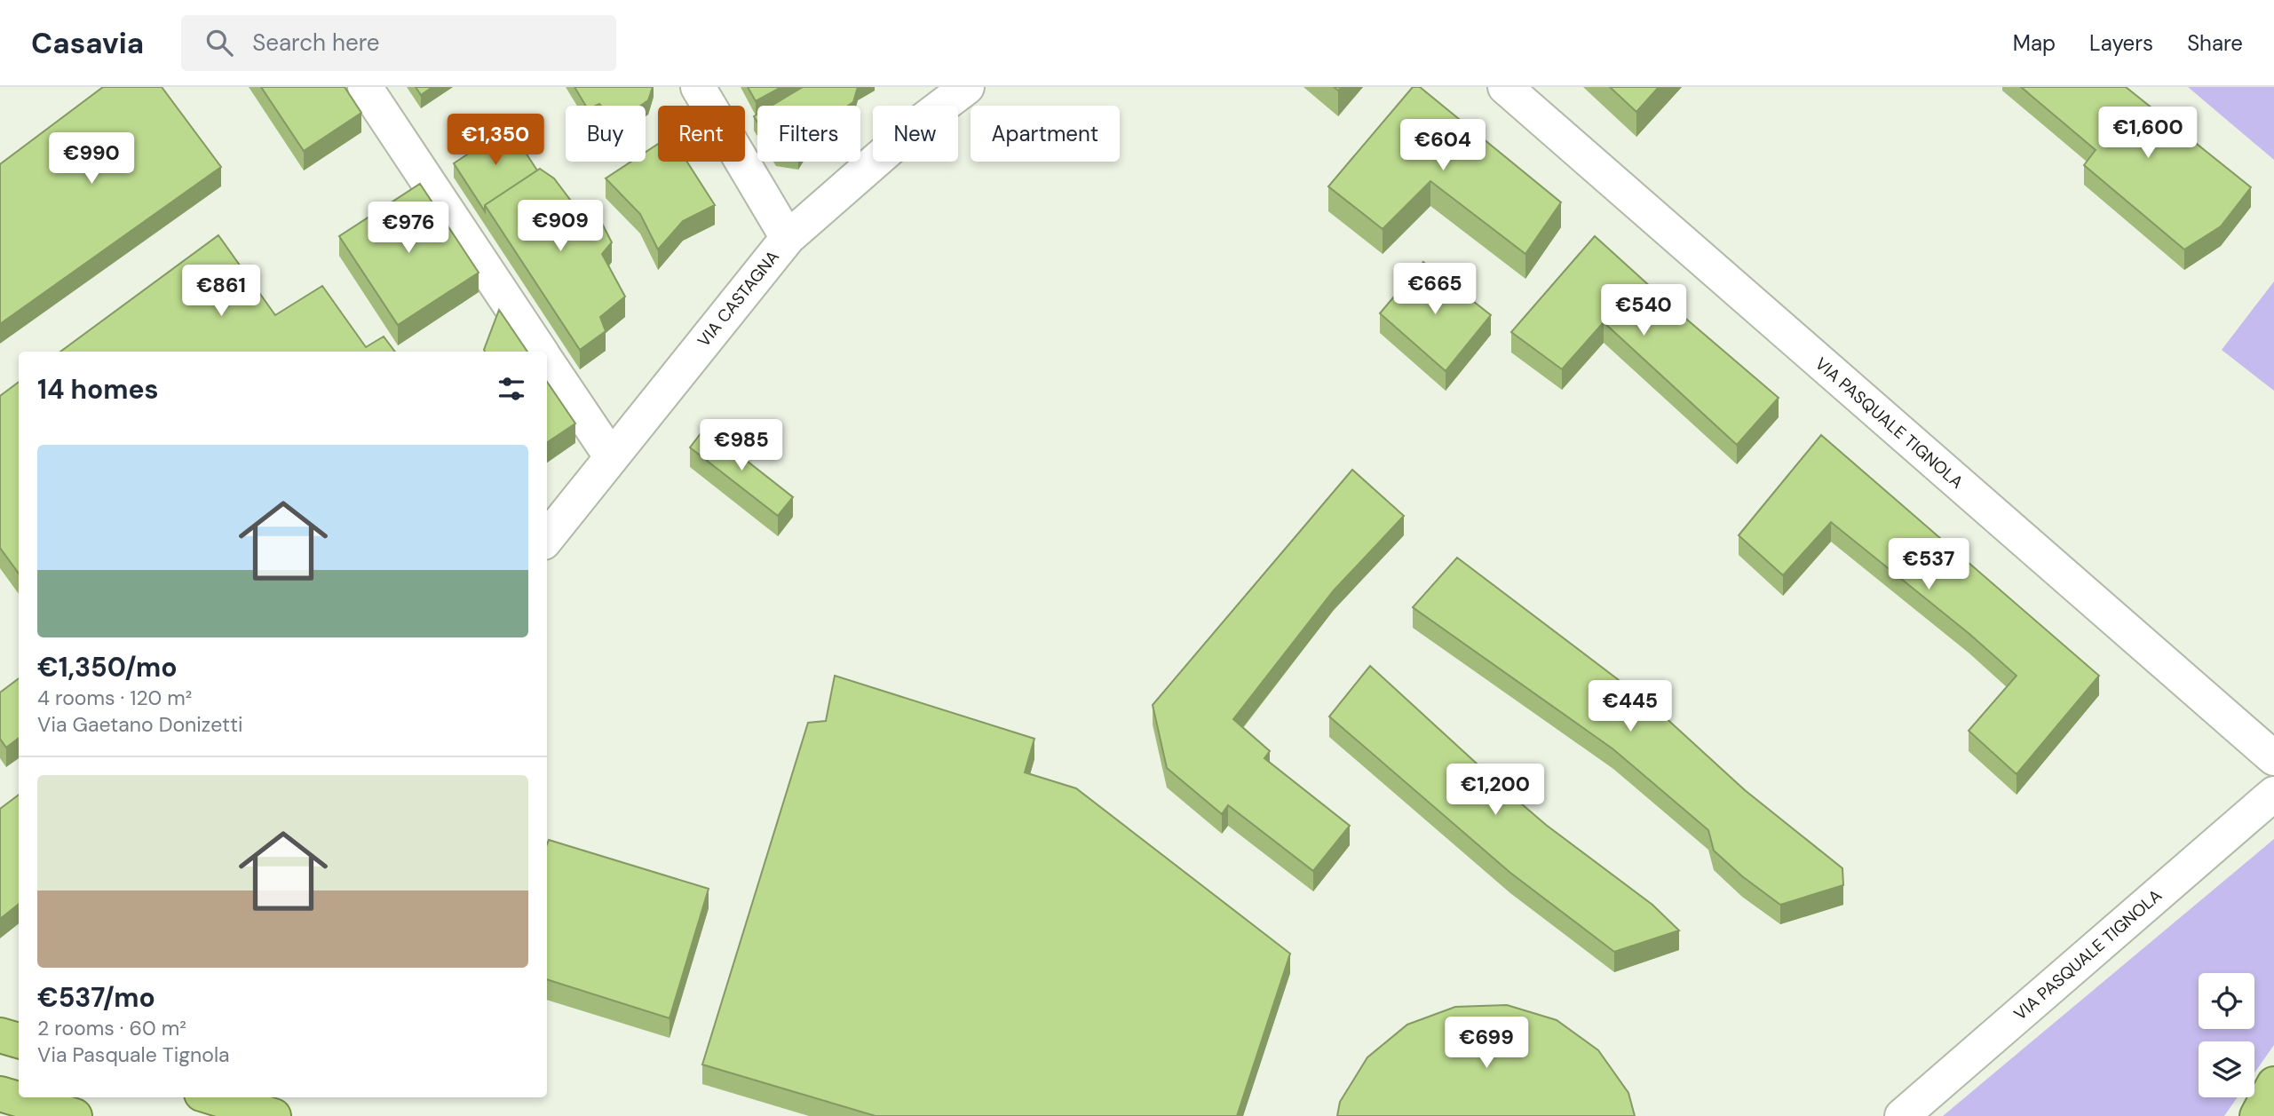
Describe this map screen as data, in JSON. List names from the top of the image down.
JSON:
{
  "streets": {
    "street": ["VIA CASTAGNA", "VIA PASQUALE TIGNOLA"]
  },
  "page": {
    "header": "Casavia",
    "search": "Search here",
    "nav": ["Map", "Layers", "Share"],
    "chip": [
      "Buy",
      "Rent",
      "Filters",
      "New",
      "Apartment"
    ],
    "price": [
      "€1,600",
      "€1,350",
      "€604",
      "€990",
      "€909",
      "€976",
      "€665",
      "€861",
      "€540",
      "€985",
      "€537",
      "€445",
      "€1,200",
      "€699"
    ],
    "heading": "14 homes",
    "list": [
      {
        "name": "€1,350/mo",
        "note": "4 rooms · 120 m² · Via Gaetano Donizetti"
      },
      {
        "name": "€537/mo",
        "note": "2 rooms · 60 m² · Via Pasquale Tignola"
      }
    ]
  }
}
